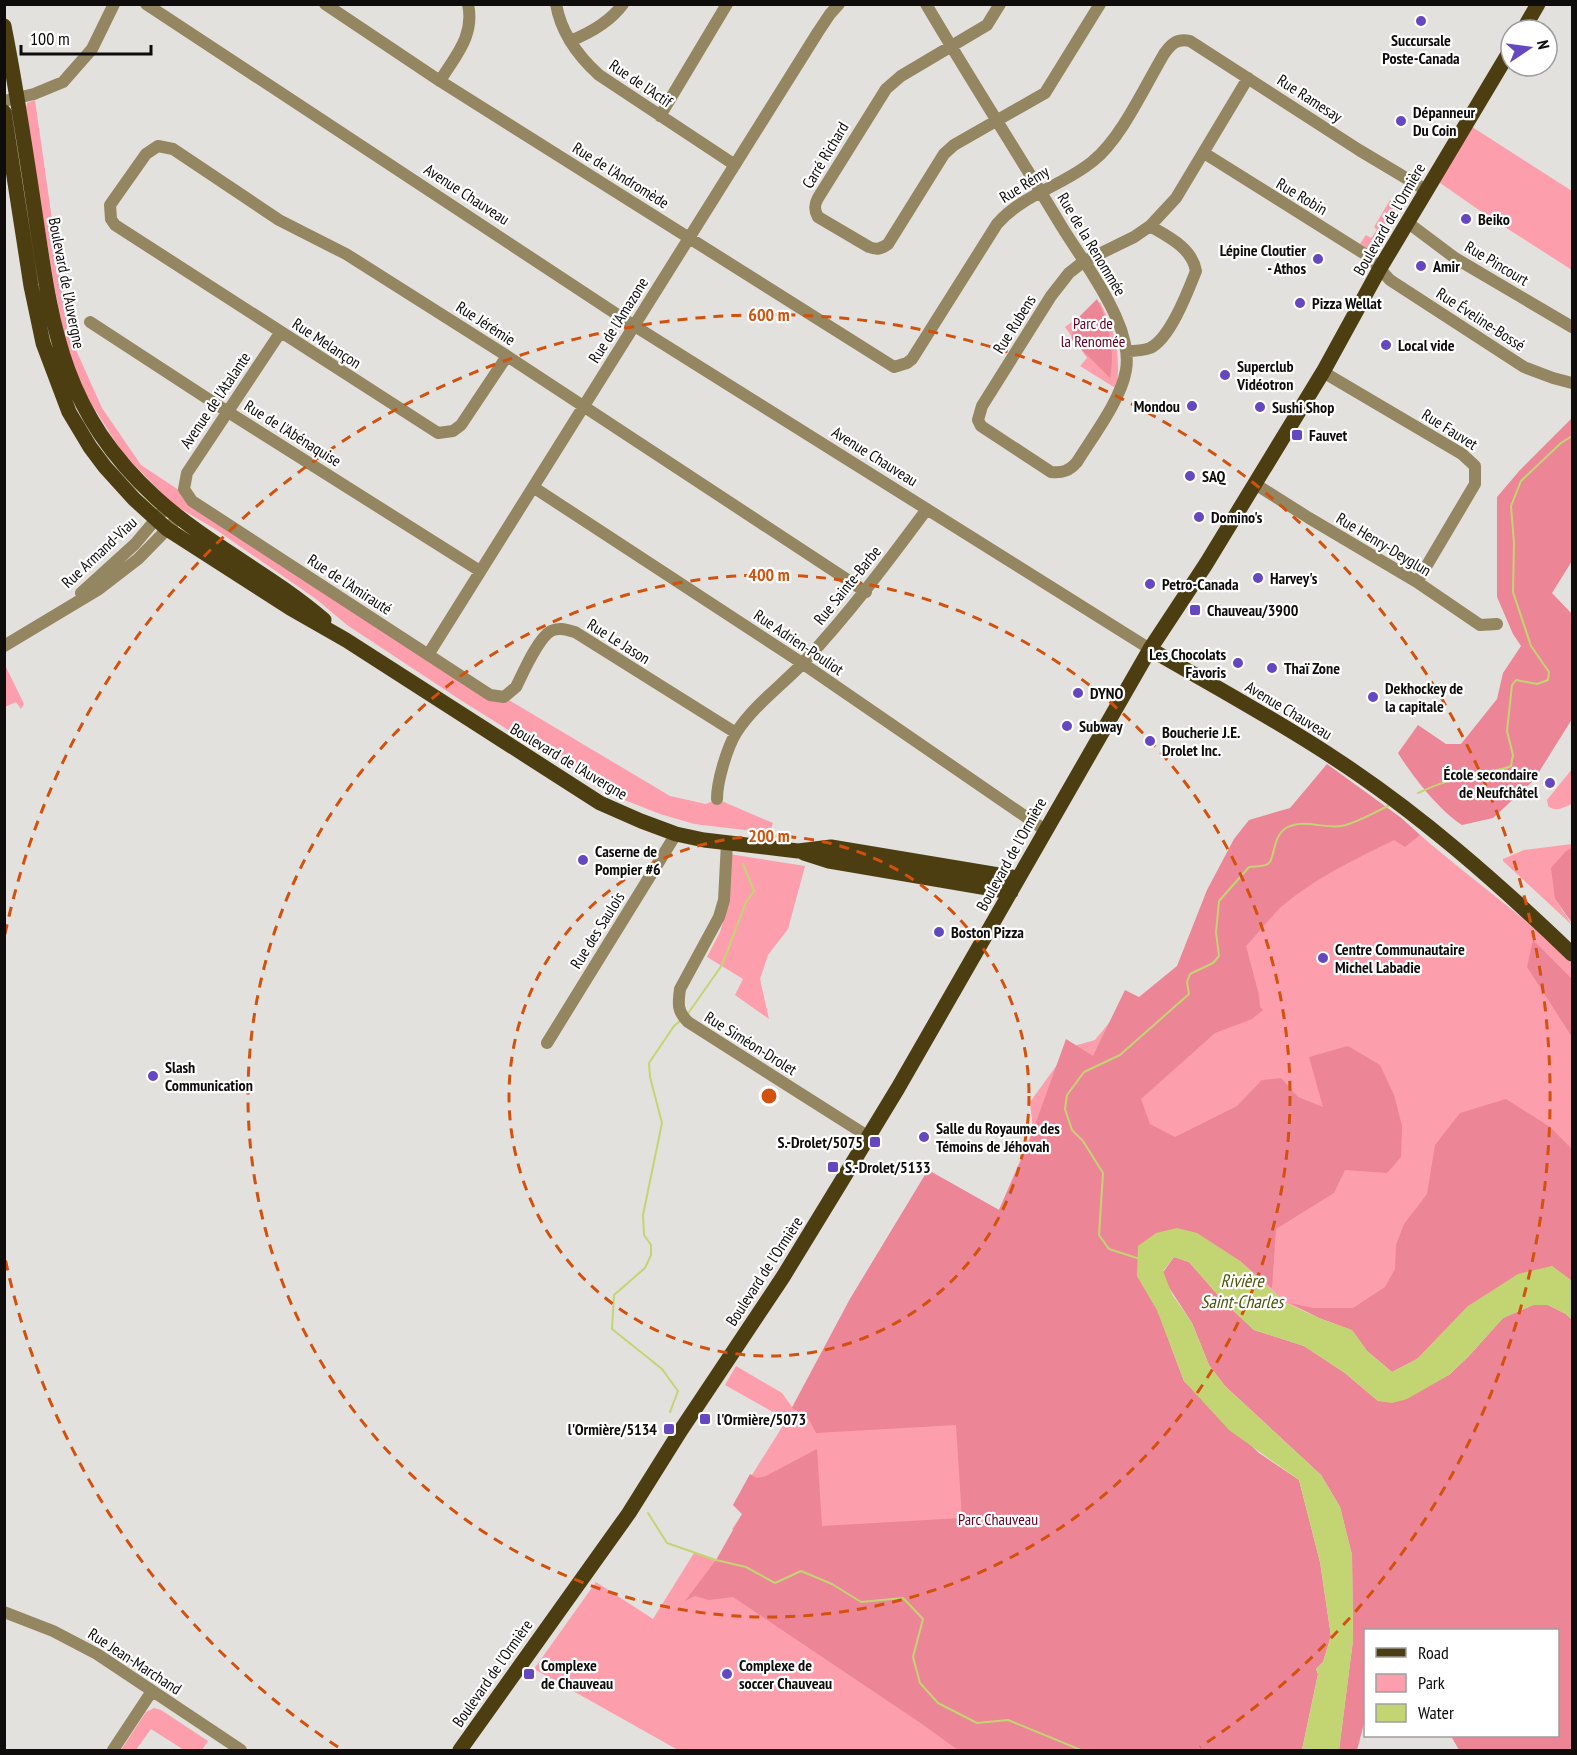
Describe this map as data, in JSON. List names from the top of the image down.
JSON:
{
  "streets": {
    "main road": ["Avenue Chauveau", "Boulevard de l'Ormière", "Boulevard de l'Auvergne"],
    "street": [
      "Rue de l'Actif",
      "Rue Ramesay",
      "Carré Richard",
      "Rue de l'Andromède",
      "Rue Rémy",
      "Rue Robin",
      "Rue de la Renommée",
      "Rue Pincourt",
      "Rue Éveline-Bossé",
      "Rue de l'Amazone",
      "Rue Jérémie",
      "Rue Rubens",
      "Rue Melançon",
      "Avenue de l'Atalante",
      "Rue Fauvet",
      "Rue de l'Abénaquise",
      "Rue Henry-Deyglun",
      "Rue Armand-Viau",
      "Rue de l'Amirauté",
      "Rue Sainte-Barbe",
      "Rue Le Jason",
      "Rue Adrien-Pouliot",
      "Rue des Saulois",
      "Rue Siméon-Drolet",
      "Rue Jean-Marchand"
    ]
  },
  "crossings": [
    ["Rue de l'Actif", "Rue de l'Amazone"],
    ["Rue Ramesay", "Rue Rémy"],
    ["Rue Ramesay", "Boulevard de l'Ormière"],
    ["Rue Ramesay", "Rue Rubens"],
    ["Carré Richard", "Rue de la Renommée"],
    ["Rue de l'Andromède", "Rue Rémy"],
    ["Rue de l'Andromède", "Rue de l'Amazone"],
    ["Rue Rémy", "Rue de la Renommée"],
    ["Avenue Chauveau", "Boulevard de l'Ormière"],
    ["Avenue Chauveau", "Rue de l'Amazone"],
    ["Avenue Chauveau", "Rue Sainte-Barbe"],
    ["Rue Robin", "Boulevard de l'Ormière"],
    ["Rue Robin", "Rue Éveline-Bossé"],
    ["Rue Robin", "Rue Rubens"],
    ["Boulevard de l'Ormière", "Rue Pincourt"],
    ["Boulevard de l'Ormière", "Boulevard de l'Auvergne"],
    ["Boulevard de l'Ormière", "Rue Éveline-Bossé"],
    ["Boulevard de l'Ormière", "Rue Fauvet"],
    ["Boulevard de l'Ormière", "Rue Henry-Deyglun"],
    ["Boulevard de l'Ormière", "Rue Adrien-Pouliot"],
    ["Boulevard de l'Ormière", "Rue Siméon-Drolet"],
    ["Rue de la Renommée", "Rue Rubens"],
    ["Boulevard de l'Auvergne", "Rue Armand-Viau"],
    ["Boulevard de l'Auvergne", "Rue des Saulois"],
    ["Boulevard de l'Auvergne", "Rue Siméon-Drolet"],
    ["Rue de l'Amazone", "Rue Jérémie"],
    ["Rue de l'Amazone", "Rue de l'Abénaquise"],
    ["Rue de l'Amazone", "Rue de l'Amirauté"],
    ["Rue de l'Amazone", "Rue Adrien-Pouliot"],
    ["Rue Jérémie", "Rue Melançon"],
    ["Rue Jérémie", "Rue Sainte-Barbe"],
    ["Rue Melançon", "Avenue de l'Atalante"],
    ["Avenue de l'Atalante", "Rue de l'Abénaquise"],
    ["Avenue de l'Atalante", "Rue de l'Amirauté"],
    ["Rue Fauvet", "Rue Henry-Deyglun"],
    ["Rue de l'Amirauté", "Rue Le Jason"],
    ["Rue Sainte-Barbe", "Rue Le Jason"],
    ["Rue Sainte-Barbe", "Rue Adrien-Pouliot"]
  ],
  "water": ["Rivière Saint-Charles"],
  "parks": ["Parc de la Renomée", "Parc Chauveau"],
  "places": {
    "other": [
      "Succursale Poste-Canada",
      "Dépanneur Du Coin",
      "Beiko",
      "Lépine Cloutier - Athos",
      "Amir",
      "Pizza Wellat",
      "Local vide",
      "Superclub Vidéotron",
      "Mondou",
      "Sushi Shop",
      "SAQ",
      "Domino's",
      "Harvey's",
      "Petro-Canada",
      "Les Chocolats Favoris",
      "Thaï Zone",
      "DYNO",
      "Dekhockey de la capitale",
      "Subway",
      "Boucherie J.E. Drolet Inc.",
      "École secondaire de Neufchâtel",
      "Caserne de Pompier #6",
      "Boston Pizza",
      "Centre Communautaire Michel Labadie",
      "Slash Communication",
      "Salle du Royaume des Témoins de Jéhovah",
      "Complexe de soccer Chauveau"
    ],
    "transit": [
      "Fauvet",
      "Chauveau/3900",
      "S.-Drolet/5075",
      "S.-Drolet/5133",
      "l'Ormière/5073",
      "l'Ormière/5134",
      "Complexe de Chauveau"
    ]
  },
  "legend": ["Road", "Park", "Water"],
  "scale_bar": "100 m",
  "north": "right",
  "rings": ["600 m", "400 m", "200 m"]
}
